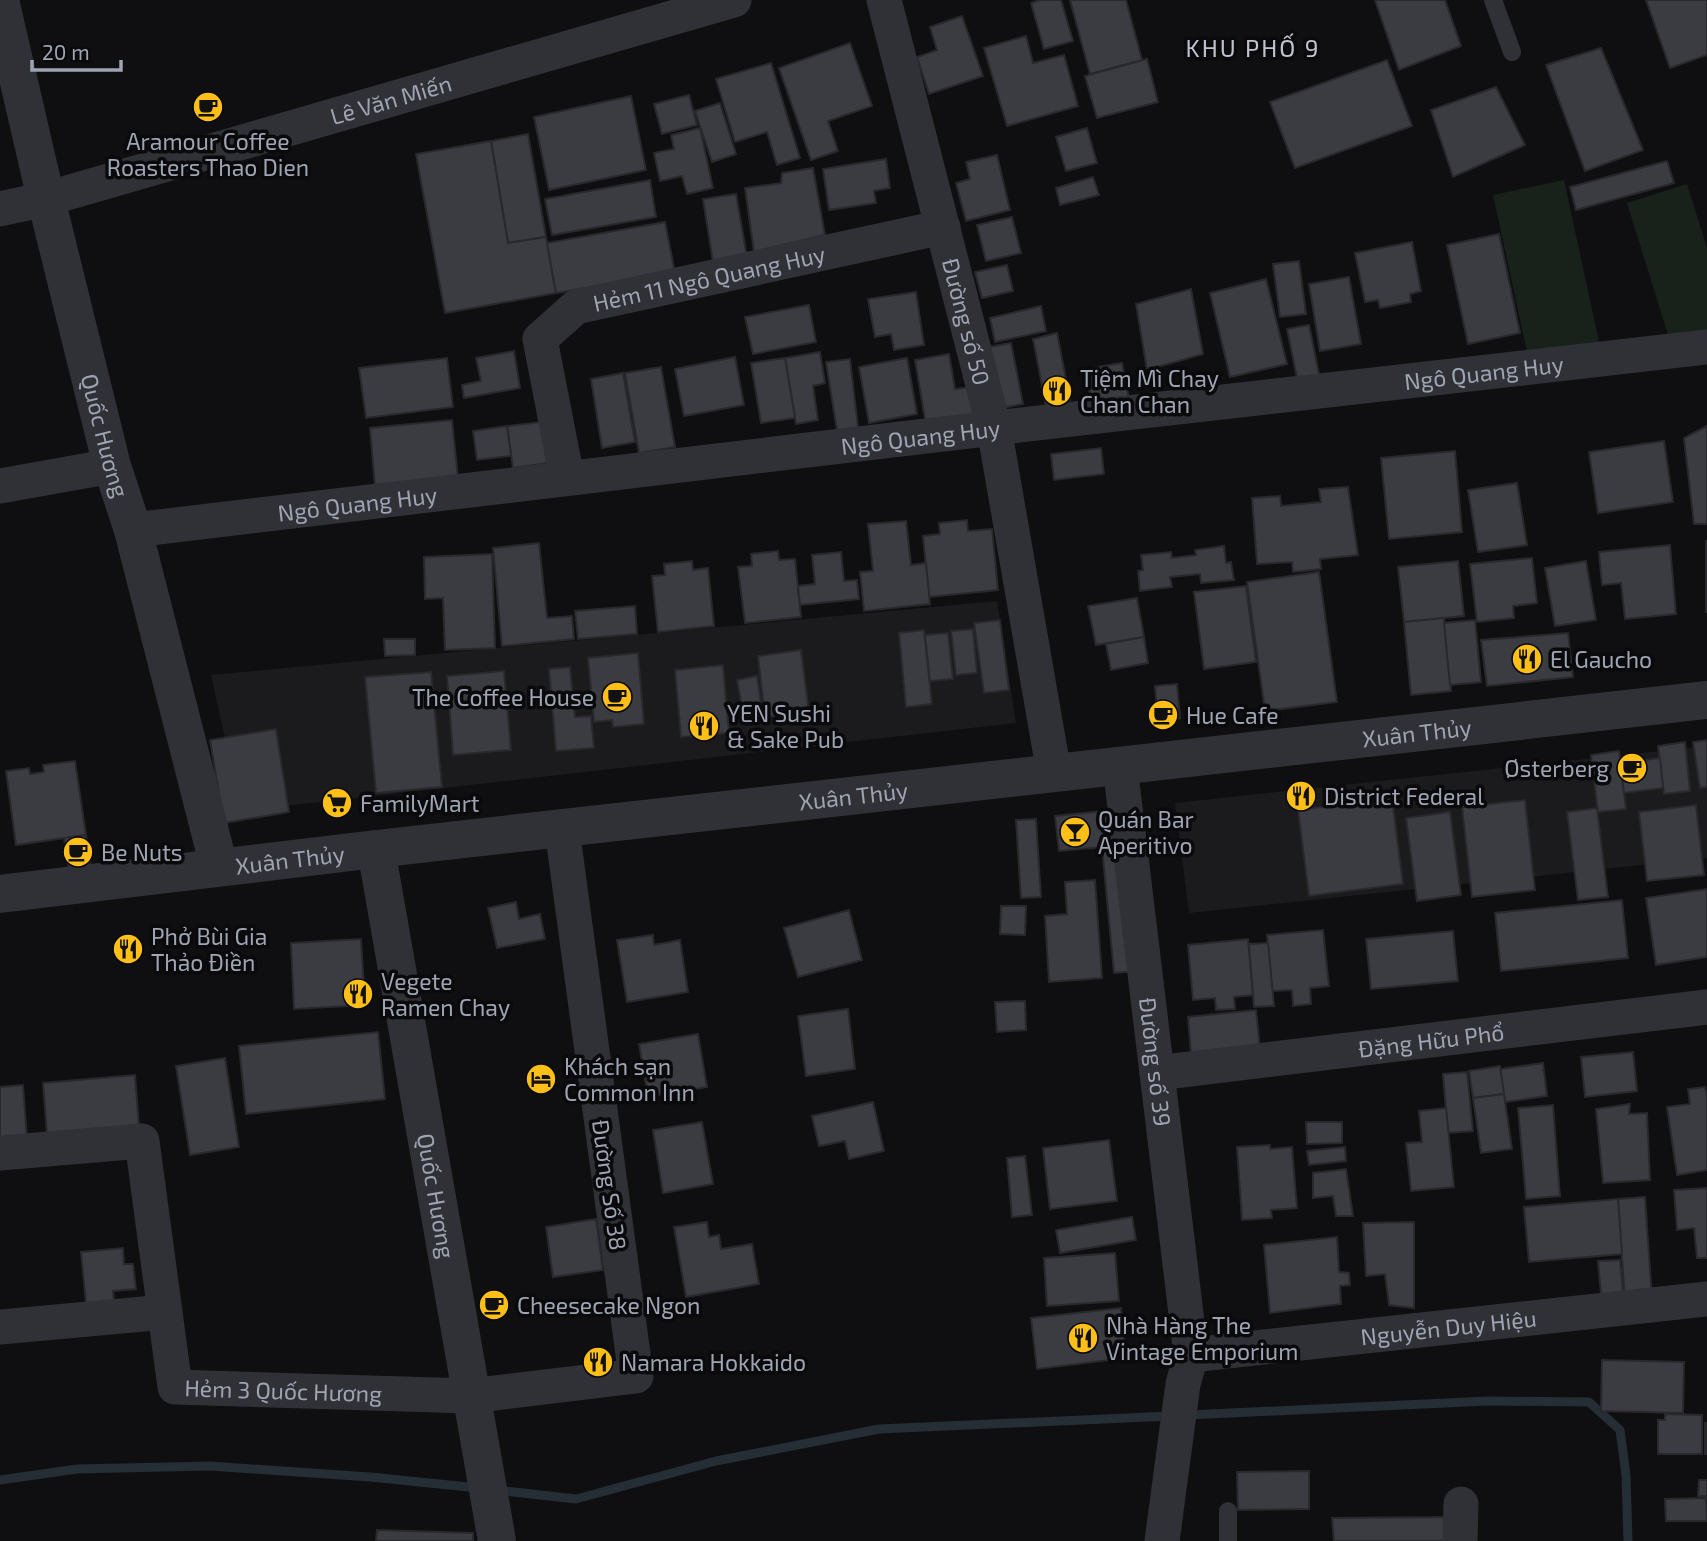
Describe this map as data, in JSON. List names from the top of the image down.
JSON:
{
  "streets": {
    "street": [
      "Lê Văn Miến",
      "Hẻm 11 Ngô Quang Huy",
      "Đường số 50",
      "Ngô Quang Huy",
      "Quốc Hương",
      "Xuân Thủy",
      "Đặng Hữu Phổ",
      "Đường số 39",
      "Đường Số 38",
      "Nguyễn Duy Hiệu",
      "Hẻm 3 Quốc Hương"
    ]
  },
  "crossings": [
    ["Lê Văn Miến", "Quốc Hương"],
    ["Hẻm 11 Ngô Quang Huy", "Đường số 50"],
    ["Hẻm 11 Ngô Quang Huy", "Ngô Quang Huy"],
    ["Đường số 50", "Ngô Quang Huy"],
    ["Đường số 50", "Xuân Thủy"],
    ["Ngô Quang Huy", "Quốc Hương"],
    ["Quốc Hương", "Xuân Thủy"],
    ["Quốc Hương", "Đường Số 38"],
    ["Quốc Hương", "Hẻm 3 Quốc Hương"],
    ["Xuân Thủy", "Đường số 39"],
    ["Xuân Thủy", "Đường Số 38"],
    ["Đặng Hữu Phổ", "Đường số 39"],
    ["Đường số 39", "Nguyễn Duy Hiệu"],
    ["Đường Số 38", "Hẻm 3 Quốc Hương"]
  ],
  "districts": ["KHU PHỐ 9"],
  "places": {
    "cafe": [
      "Aramour Coffee Roasters Thao Dien",
      "The Coffee House",
      "Hue Cafe",
      "Østerberg",
      "Be Nuts",
      "Cheesecake Ngon"
    ],
    "restaurant": [
      "Tiệm Mì Chay Chan Chan",
      "El Gaucho",
      "YEN Sushi & Sake Pub",
      "District Federal",
      "Phở Bùi Gia Thảo Điền",
      "Vegete Ramen Chay",
      "Nhà Hàng The Vintage Emporium",
      "Namara Hokkaido"
    ],
    "supermarket": ["FamilyMart"],
    "bar": ["Quán Bar Aperitivo"],
    "hotel": ["Khách sạn Common Inn"]
  },
  "scale_bar": "20 m"
}
